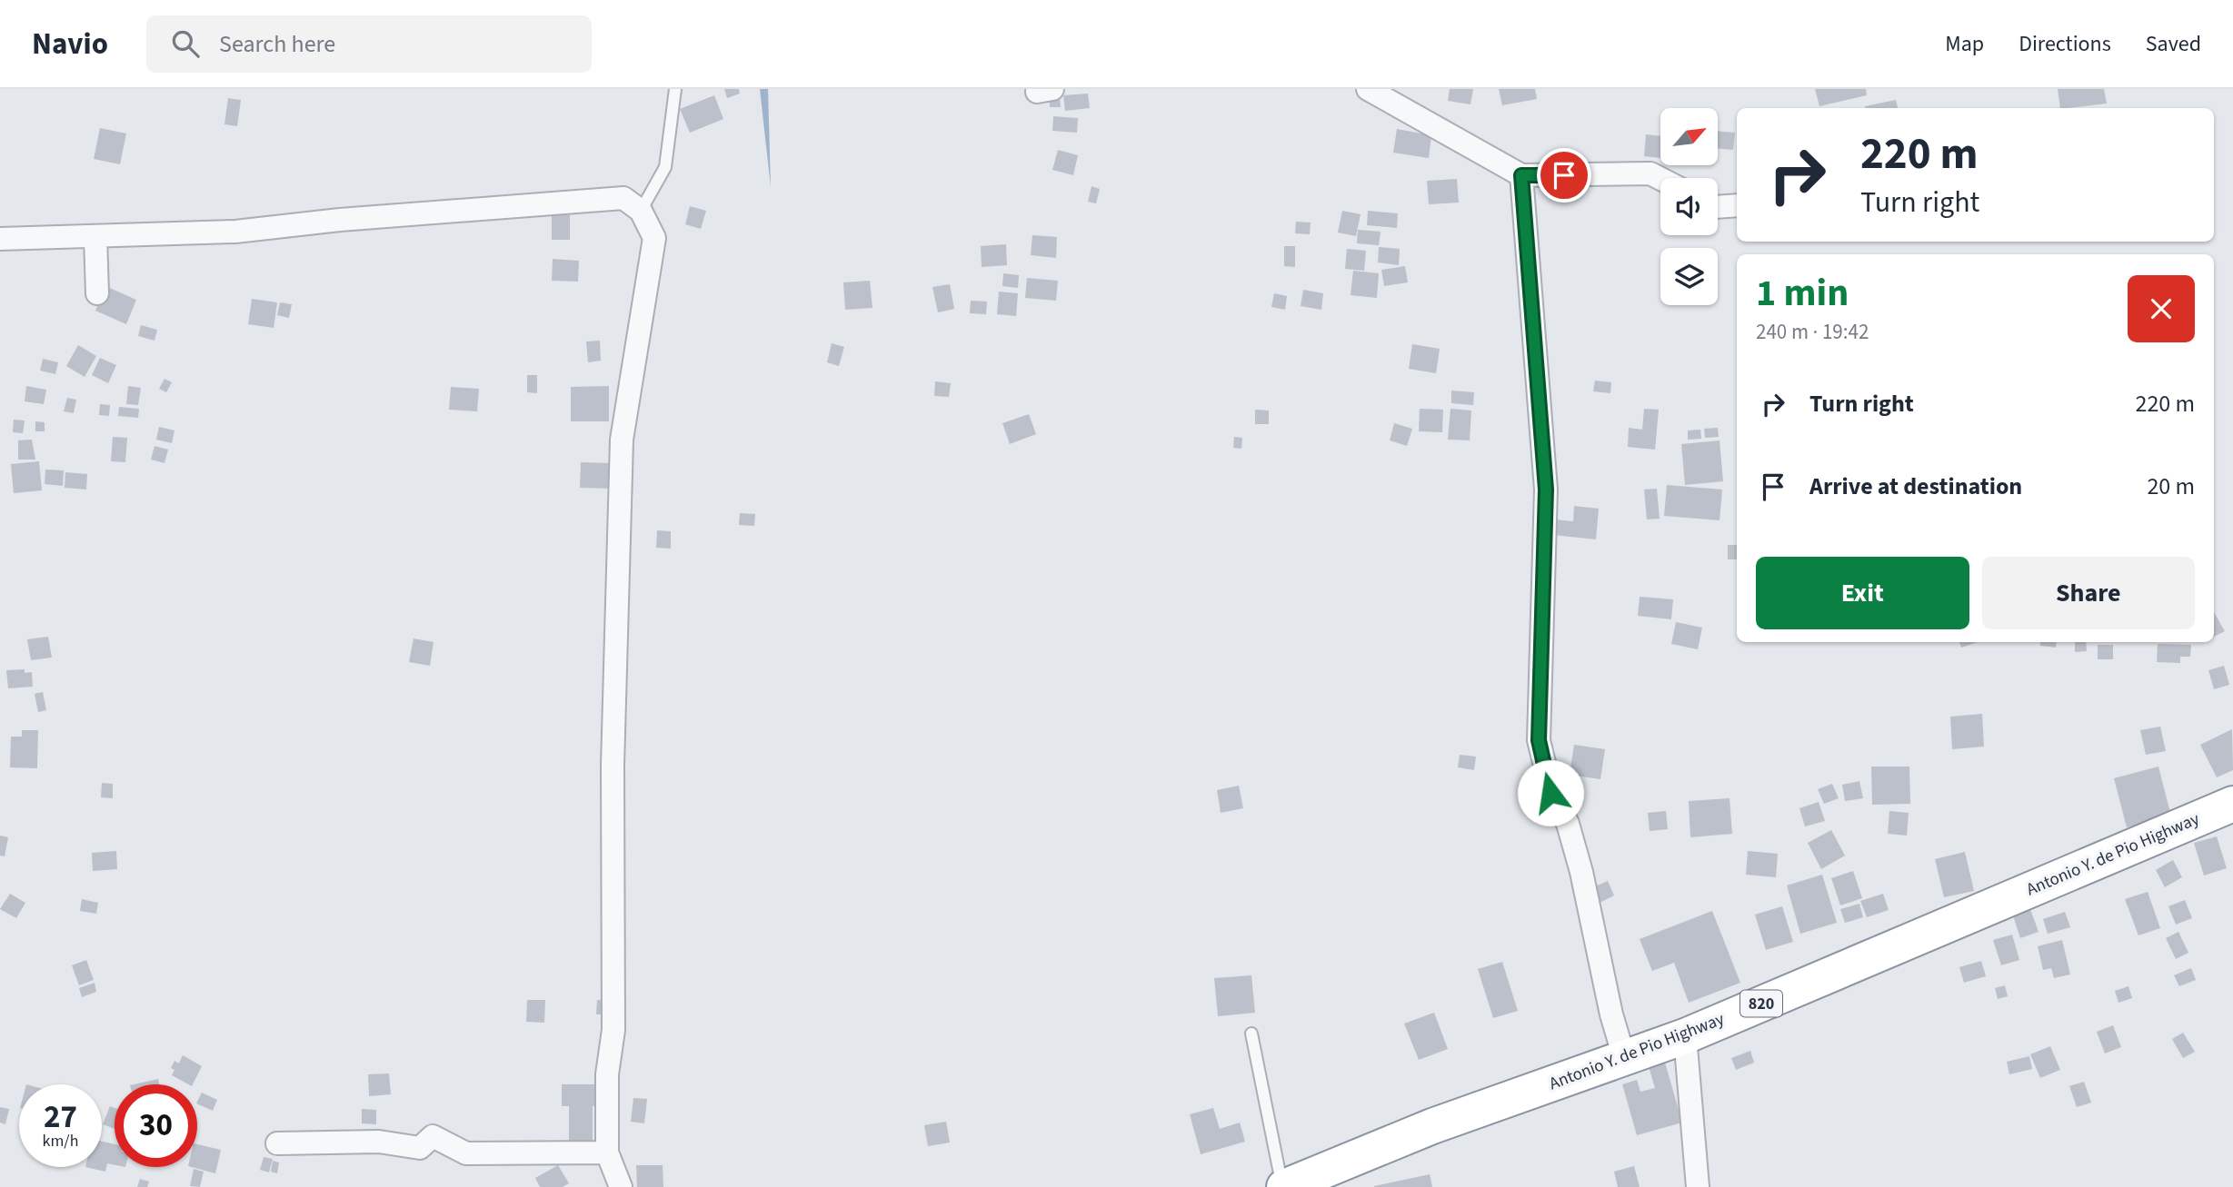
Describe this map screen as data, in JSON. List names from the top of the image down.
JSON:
{
  "streets": {
    "highway": ["Antonio Y. de Pio Highway", "820"]
  },
  "north": "top right",
  "page": {
    "header": "Navio",
    "search": "Search here",
    "nav": ["Map", "Directions", "Saved"],
    "turn": ["220 m", "Turn right"],
    "heading": ["1 min", "240 m · 19:42"],
    "list": [
      {
        "name": "Turn right",
        "value": "220 m"
      },
      {
        "name": "Arrive at destination",
        "value": "20 m"
      }
    ],
    "buttons": ["Exit", "Share"],
    "speed": "27 km/h",
    "limit": "30"
  }
}
